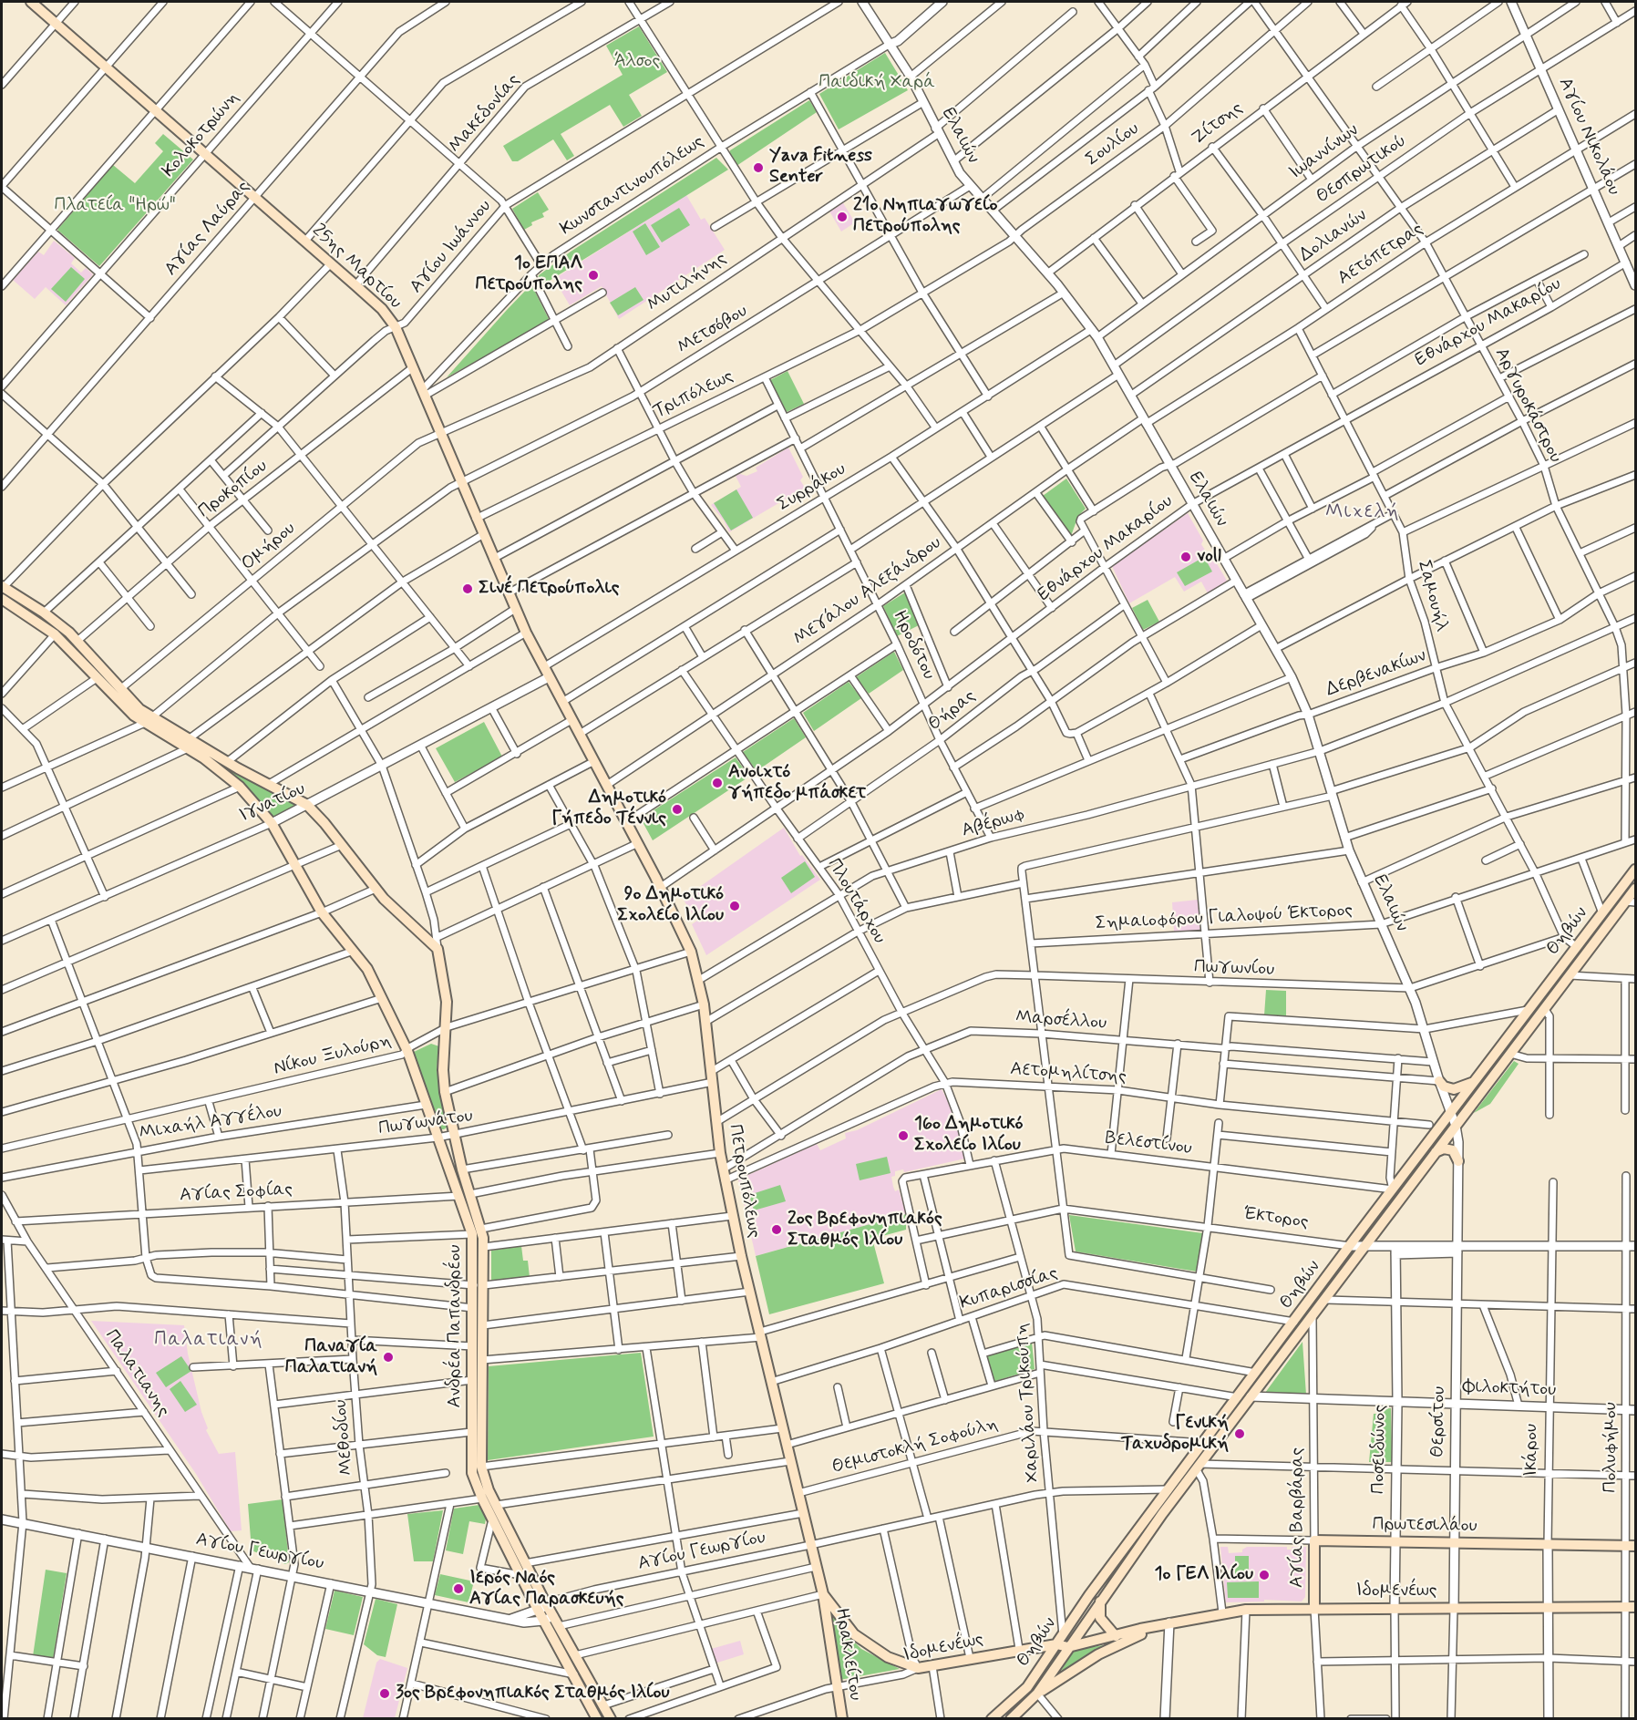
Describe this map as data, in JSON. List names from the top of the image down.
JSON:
{
  "streets": {
    "main road": [
      "25ης Μαρτίου",
      "Θηβών",
      "Πετρουπόλεως",
      "Ανδρέα Παπανδρέου",
      "Αγίας Βαρβάρας",
      "Πρωτεσιλάου",
      "Ιδομενέως",
      "Ηρακλείτου"
    ],
    "street": [
      "Μακεδονίας",
      "Ζίτσης",
      "Κολοκοτρώνη",
      "Ελαιών",
      "Αγίου Νικολάου",
      "Σουλίου",
      "Ιωαννίνων",
      "Θεσπρωτικού",
      "Κωνσταντινουπόλεως",
      "Αγίας Λαύρας",
      "Δολιανών",
      "Αγίου Ιωάννου",
      "Αετόπετρας",
      "Μυτιλήνης",
      "Εθνάρχου Μακαρίου",
      "Μετσόβου",
      "Τριπόλεως",
      "Αργυροκάστρου",
      "Συρράκου",
      "Προκοπίου",
      "Ομήρου",
      "Μεγάλου Αλεξάνδρου",
      "Σαμουήλ",
      "Ηροδότου",
      "Δερβενακίων",
      "Θήρας",
      "Ιγνατίου",
      "Αβέρωφ",
      "Πλουτάρχου",
      "Σημαιοφόρου Γιαλοψού Έκτορος",
      "Πωγωνίου",
      "Μαρσέλλου",
      "Νίκου Ξυλούρη",
      "Αετομηλίτσης",
      "Μιχαήλ Αγγέλου",
      "Πωγωνάτου",
      "Βελεστίνου",
      "Αγίας Σοφίας",
      "Έκτορος",
      "Κυπαρισσίας",
      "Παλατιανης",
      "Φιλοκτήτου",
      "Χαριλάου Τρικούπη",
      "Θερσίτου",
      "Μεθοδίου",
      "Θεμιστοκλή Σοφούλη",
      "Πολυφήμου",
      "Ποσειδώνος",
      "Ικάρου",
      "Αγίου Γεωργίου"
    ]
  },
  "crossings": [
    ["Μακεδονίας", "25ης Μαρτίου"],
    ["Ζίτσης", "Ελαιών"],
    ["Ζίτσης", "Αργυροκάστρου"],
    ["Κολοκοτρώνη", "25ης Μαρτίου"],
    ["Ελαιών", "Σουλίου"],
    ["Ελαιών", "Ιωαννίνων"],
    ["Ελαιών", "Θεσπρωτικού"],
    ["Ελαιών", "Κωνσταντινουπόλεως"],
    ["Ελαιών", "Δολιανών"],
    ["Ελαιών", "Αετόπετρας"],
    ["Ελαιών", "Μυτιλήνης"],
    ["Ελαιών", "Εθνάρχου Μακαρίου"],
    ["Ελαιών", "Μετσόβου"],
    ["Ελαιών", "Συρράκου"],
    ["Ελαιών", "Μεγάλου Αλεξάνδρου"],
    ["Ελαιών", "Δερβενακίων"],
    ["Ελαιών", "Αβέρωφ"],
    ["Ελαιών", "Σημαιοφόρου Γιαλοψού Έκτορος"],
    ["Ελαιών", "Θηβών"],
    ["Ελαιών", "Πωγωνίου"],
    ["Ελαιών", "Μαρσέλλου"],
    ["Ελαιών", "Θερσίτου"],
    ["Αγίου Νικολάου", "Ιωαννίνων"],
    ["Αγίου Νικολάου", "Θεσπρωτικού"],
    ["Αγίου Νικολάου", "Δολιανών"],
    ["Αγίου Νικολάου", "Αετόπετρας"],
    ["Αγίου Νικολάου", "Εθνάρχου Μακαρίου"],
    ["Σουλίου", "Τριπόλεως"],
    ["Σουλίου", "Αργυροκάστρου"],
    ["Ιωαννίνων", "Αργυροκάστρου"],
    ["Θεσπρωτικού", "Αργυροκάστρου"],
    ["Κωνσταντινουπόλεως", "25ης Μαρτίου"],
    ["Αγίας Λαύρας", "25ης Μαρτίου"],
    ["Δολιανών", "Αργυροκάστρου"],
    ["Αγίου Ιωάννου", "25ης Μαρτίου"],
    ["Αετόπετρας", "Αργυροκάστρου"],
    ["Αετόπετρας", "Μεγάλου Αλεξάνδρου"],
    ["Αετόπετρας", "Σαμουήλ"],
    ["25ης Μαρτίου", "Μυτιλήνης"],
    ["25ης Μαρτίου", "Μετσόβου"],
    ["25ης Μαρτίου", "Τριπόλεως"],
    ["25ης Μαρτίου", "Συρράκου"],
    ["25ης Μαρτίου", "Προκοπίου"],
    ["25ης Μαρτίου", "Ομήρου"],
    ["25ης Μαρτίου", "Ιγνατίου"],
    ["25ης Μαρτίου", "Πετρουπόλεως"],
    ["Μυτιλήνης", "Ομήρου"],
    ["Εθνάρχου Μακαρίου", "Αργυροκάστρου"],
    ["Εθνάρχου Μακαρίου", "Σαμουήλ"],
    ["Εθνάρχου Μακαρίου", "Ηροδότου"],
    ["Εθνάρχου Μακαρίου", "Πλουτάρχου"],
    ["Εθνάρχου Μακαρίου", "Πετρουπόλεως"],
    ["Τριπόλεως", "Ηροδότου"],
    ["Αργυροκάστρου", "Δερβενακίων"],
    ["Αργυροκάστρου", "Αβέρωφ"],
    ["Αργυροκάστρου", "Σημαιοφόρου Γιαλοψού Έκτορος"],
    ["Συρράκου", "Ηροδότου"],
    ["Μεγάλου Αλεξάνδρου", "Ηροδότου"],
    ["Μεγάλου Αλεξάνδρου", "Πλουτάρχου"],
    ["Μεγάλου Αλεξάνδρου", "Πετρουπόλεως"],
    ["Σαμουήλ", "Δερβενακίων"],
    ["Σαμουήλ", "Αβέρωφ"],
    ["Σαμουήλ", "Σημαιοφόρου Γιαλοψού Έκτορος"],
    ["Σαμουήλ", "Θηβών"],
    ["Σαμουήλ", "Πωγωνίου"],
    ["Ηροδότου", "Θήρας"],
    ["Ηροδότου", "Αβέρωφ"],
    ["Θήρας", "Πλουτάρχου"],
    ["Ιγνατίου", "Πετρουπόλεως"],
    ["Ιγνατίου", "Ανδρέα Παπανδρέου"],
    ["Αβέρωφ", "Πλουτάρχου"],
    ["Αβέρωφ", "Πετρουπόλεως"],
    ["Πλουτάρχου", "Πωγωνίου"],
    ["Πλουτάρχου", "Μαρσέλλου"],
    ["Πλουτάρχου", "Αετομηλίτσης"],
    ["Πλουτάρχου", "Πωγωνάτου"],
    ["Πλουτάρχου", "Βελεστίνου"],
    ["Θηβών", "Βελεστίνου"],
    ["Θηβών", "Έκτορος"],
    ["Θηβών", "Κυπαρισσίας"],
    ["Θηβών", "Φιλοκτήτου"],
    ["Θηβών", "Χαριλάου Τρικούπη"],
    ["Θηβών", "Θερσίτου"],
    ["Θηβών", "Θεμιστοκλή Σοφούλη"],
    ["Θηβών", "Αγίας Βαρβάρας"],
    ["Θηβών", "Αγίου Γεωργίου"],
    ["Θηβών", "Ιδομενέως"],
    ["Πωγωνίου", "Πετρουπόλεως"],
    ["Μαρσέλλου", "Πετρουπόλεως"],
    ["Νίκου Ξυλούρη", "Πετρουπόλεως"],
    ["Νίκου Ξυλούρη", "Ανδρέα Παπανδρέου"],
    ["Αετομηλίτσης", "Πετρουπόλεως"],
    ["Μιχαήλ Αγγέλου", "Ανδρέα Παπανδρέου"],
    ["Πωγωνάτου", "Πετρουπόλεως"],
    ["Πωγωνάτου", "Ανδρέα Παπανδρέου"],
    ["Πωγωνάτου", "Μεθοδίου"],
    ["Βελεστίνου", "Έκτορος"],
    ["Βελεστίνου", "Χαριλάου Τρικούπη"],
    ["Πετρουπόλεως", "Κυπαρισσίας"],
    ["Πετρουπόλεως", "Θεμιστοκλή Σοφούλη"],
    ["Πετρουπόλεως", "Αγίου Γεωργίου"],
    ["Πετρουπόλεως", "Ιδομενέως"],
    ["Πετρουπόλεως", "Ηρακλείτου"],
    ["Αγίας Σοφίας", "Ανδρέα Παπανδρέου"],
    ["Αγίας Σοφίας", "Παλατιανης"],
    ["Αγίας Σοφίας", "Μεθοδίου"],
    ["Έκτορος", "Χαριλάου Τρικούπη"],
    ["Έκτορος", "Θερσίτου"],
    ["Έκτορος", "Πολυφήμου"],
    ["Έκτορος", "Ποσειδώνος"],
    ["Έκτορος", "Ικάρου"],
    ["Κυπαρισσίας", "Χαριλάου Τρικούπη"],
    ["Ανδρέα Παπανδρέου", "Αγίου Γεωργίου"],
    ["Παλατιανης", "Αγίου Γεωργίου"],
    ["Φιλοκτήτου", "Θερσίτου"],
    ["Φιλοκτήτου", "Πολυφήμου"],
    ["Φιλοκτήτου", "Ποσειδώνος"],
    ["Φιλοκτήτου", "Ικάρου"],
    ["Φιλοκτήτου", "Αγίας Βαρβάρας"],
    ["Χαριλάου Τρικούπη", "Θεμιστοκλή Σοφούλη"],
    ["Χαριλάου Τρικούπη", "Αγίου Γεωργίου"],
    ["Χαριλάου Τρικούπη", "Ιδομενέως"],
    ["Θερσίτου", "Πρωτεσιλάου"],
    ["Θερσίτου", "Ιδομενέως"],
    ["Μεθοδίου", "Αγίου Γεωργίου"],
    ["Πολυφήμου", "Πρωτεσιλάου"],
    ["Πολυφήμου", "Ιδομενέως"],
    ["Ποσειδώνος", "Πρωτεσιλάου"],
    ["Ποσειδώνος", "Ιδομενέως"],
    ["Ικάρου", "Πρωτεσιλάου"],
    ["Ικάρου", "Ιδομενέως"],
    ["Αγίας Βαρβάρας", "Πρωτεσιλάου"],
    ["Αγίας Βαρβάρας", "Ιδομενέως"],
    ["Ιδομενέως", "Ηρακλείτου"]
  ],
  "districts": ["Μιχελή", "Παλατιανή"],
  "parks": ["Άλσος", "Παιδική Χαρά", "Πλατεία \"Ηρώ\""],
  "places": [
    "Yava Fitness Senter",
    "21ο Νηπιαγωγείο Πετρούπολης",
    "1ο ΕΠΑΛ Πετρούπολης",
    "voll",
    "Σινέ Πετρούπολις",
    "Ανοιχτό γήπεδο μπάσκετ",
    "Δημοτικό Γήπεδο Τέννις",
    "9ο Δημοτικό Σχολείο Ιλίου",
    "16ο Δημοτικό Σχολείο Ιλίου",
    "2ος Βρεφονηπιακός Σταθμός Ιλίου",
    "Παναγία Παλατιανή",
    "Γενική Ταχυδρομική",
    "1ο ΓΕΛ Ιλίου",
    "Ιερός Ναός Αγίας Παρασκευής",
    "3ος Βρεφονηπιακός Σταθμός Ιλίου"
  ]
}
